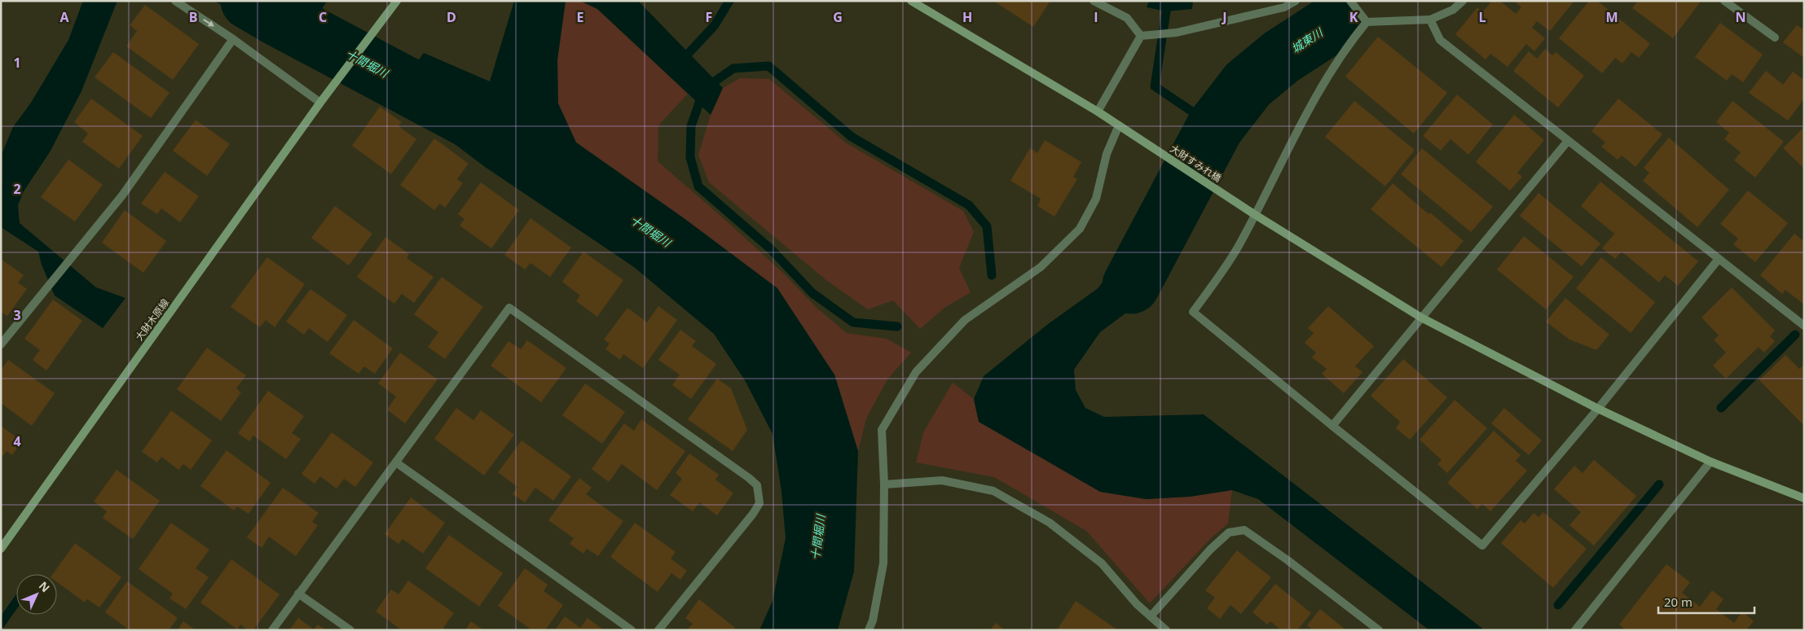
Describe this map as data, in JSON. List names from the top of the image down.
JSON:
{
  "streets": {
    "street": ["大財すみれ橋", "大財木原線"]
  },
  "water": ["城東川", "十間堀川"],
  "scale_bar": "20 m",
  "north": "top right",
  "grid": {
    "columns": [
      "A",
      "B",
      "C",
      "D",
      "E",
      "F",
      "G",
      "H",
      "I",
      "J",
      "K",
      "L",
      "M",
      "N"
    ],
    "rows": [
      "1",
      "2",
      "3",
      "4"
    ]
  }
}
